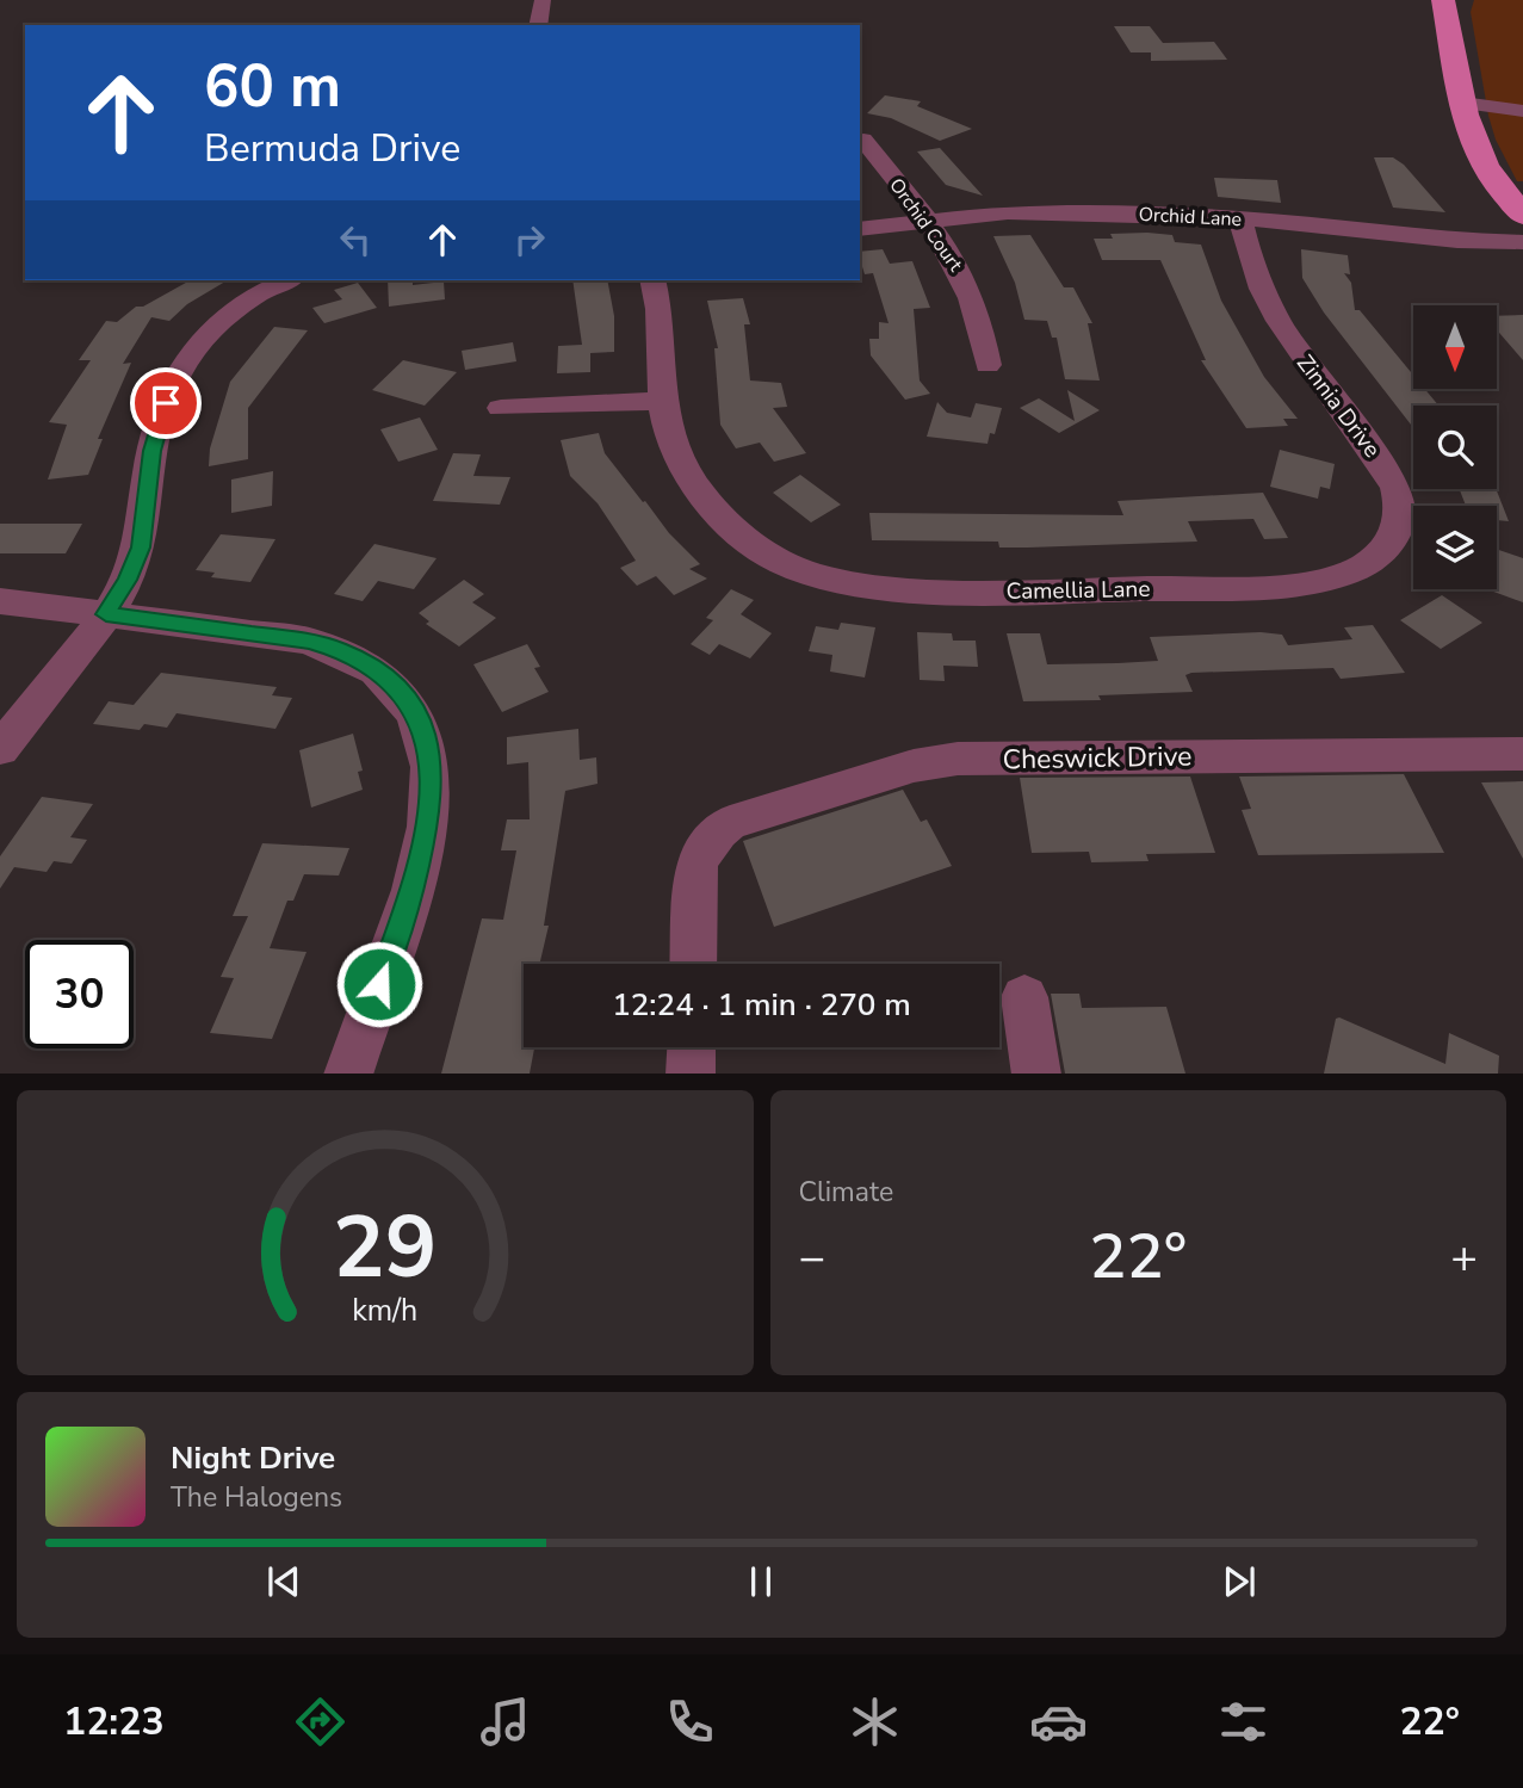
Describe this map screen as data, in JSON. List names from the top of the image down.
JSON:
{
  "streets": {
    "street": [
      "Orchid Lane",
      "Orchid Court",
      "Zinnia Drive",
      "Camellia Lane",
      "Cheswick Drive"
    ]
  },
  "crossings": [
    ["Orchid Lane", "Orchid Court"],
    ["Orchid Lane", "Zinnia Drive"],
    ["Zinnia Drive", "Camellia Lane"]
  ],
  "north": "bottom",
  "page": {
    "turn": ["60 m", "Bermuda Drive"],
    "limit": "30",
    "trip": "12:24 · 1 min · 270 m",
    "tile": "Climate",
    "heat": ["−", "22°", "+"],
    "song": ["Night Drive", "The Halogens"],
    "tabs": ["12:23", "22°"],
    "gauge": ["29", "km/h"]
  }
}
